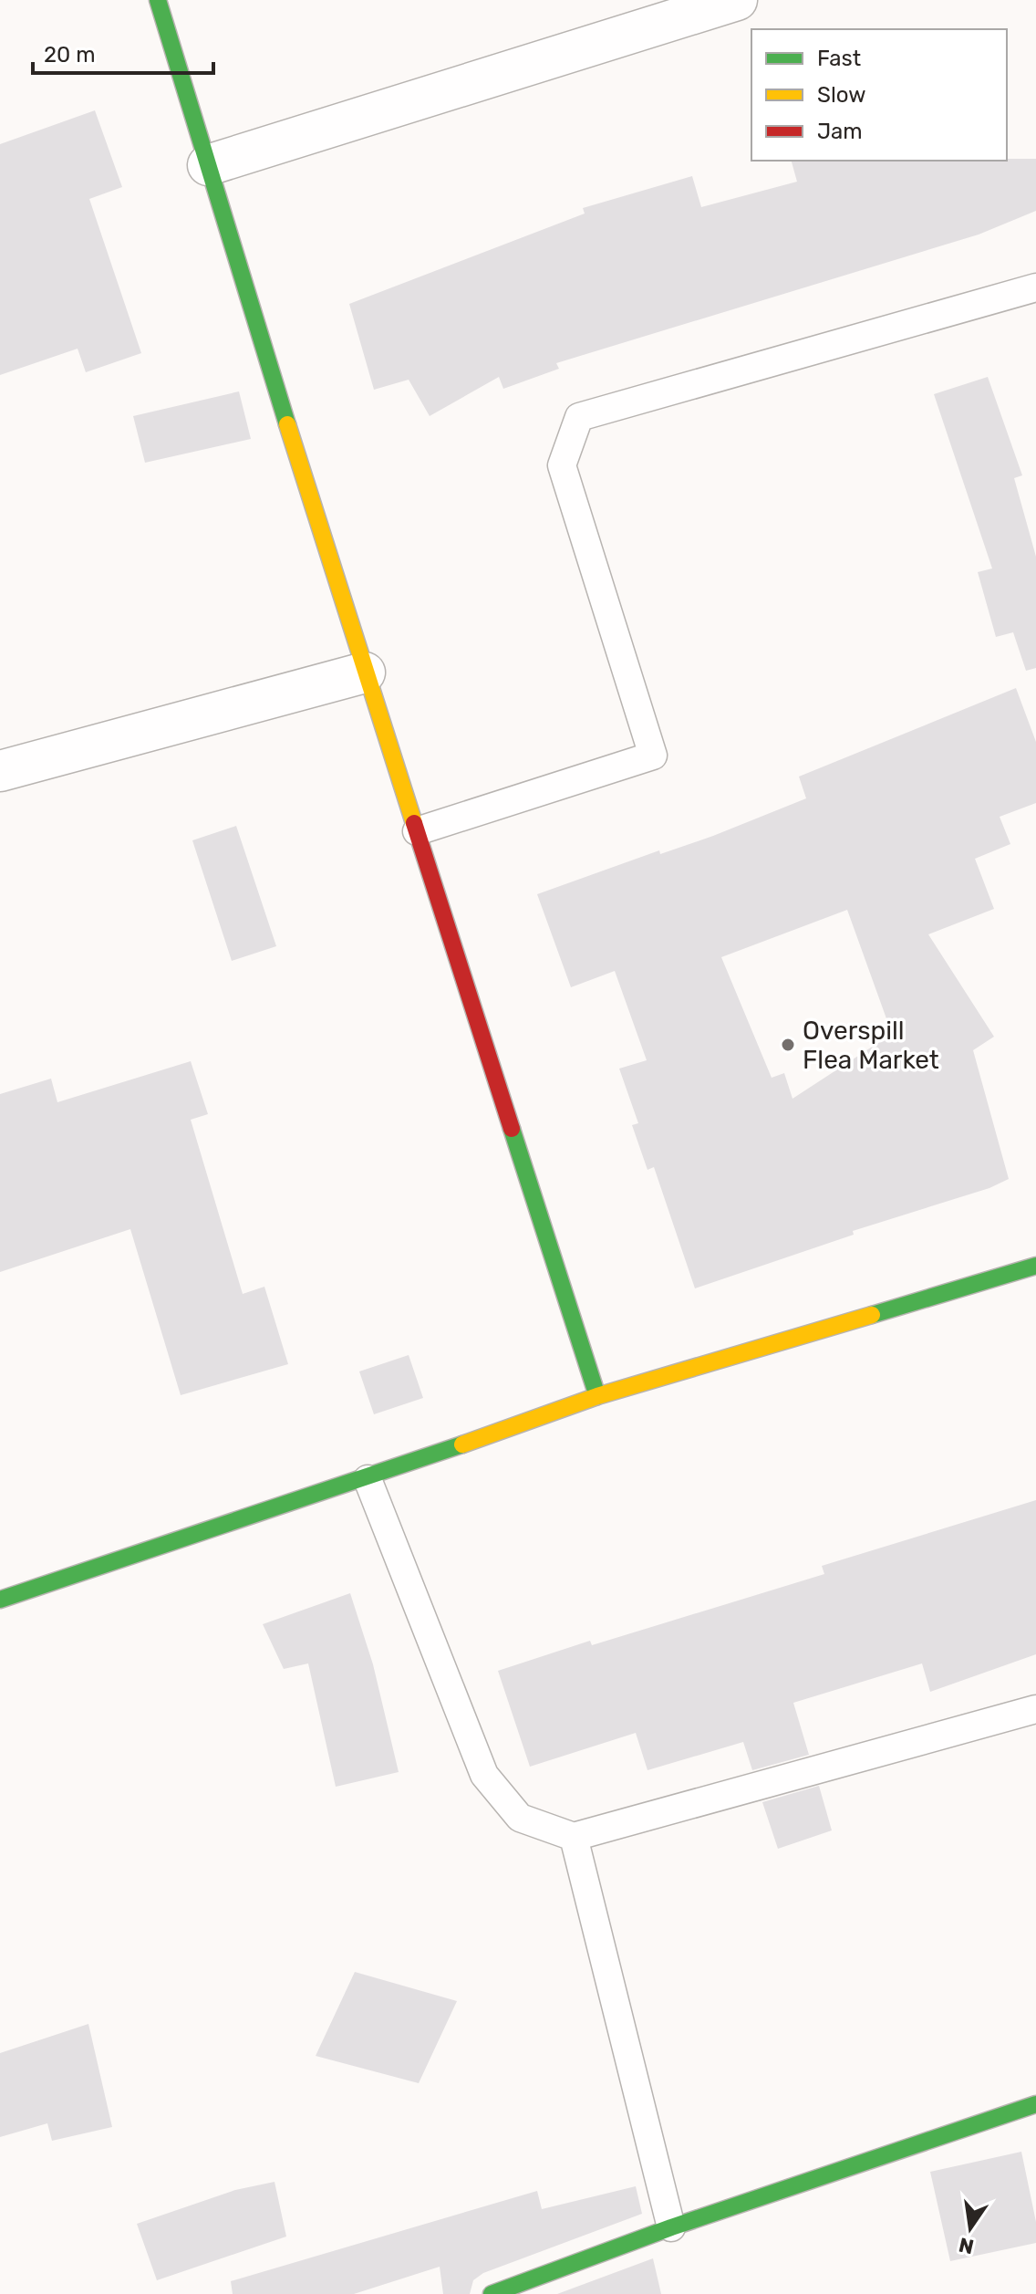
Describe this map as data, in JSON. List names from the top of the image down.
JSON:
{
  "places": ["Overspill Flea Market"],
  "legend": ["Fast", "Slow", "Jam"],
  "scale_bar": "20 m",
  "north": "bottom"
}
